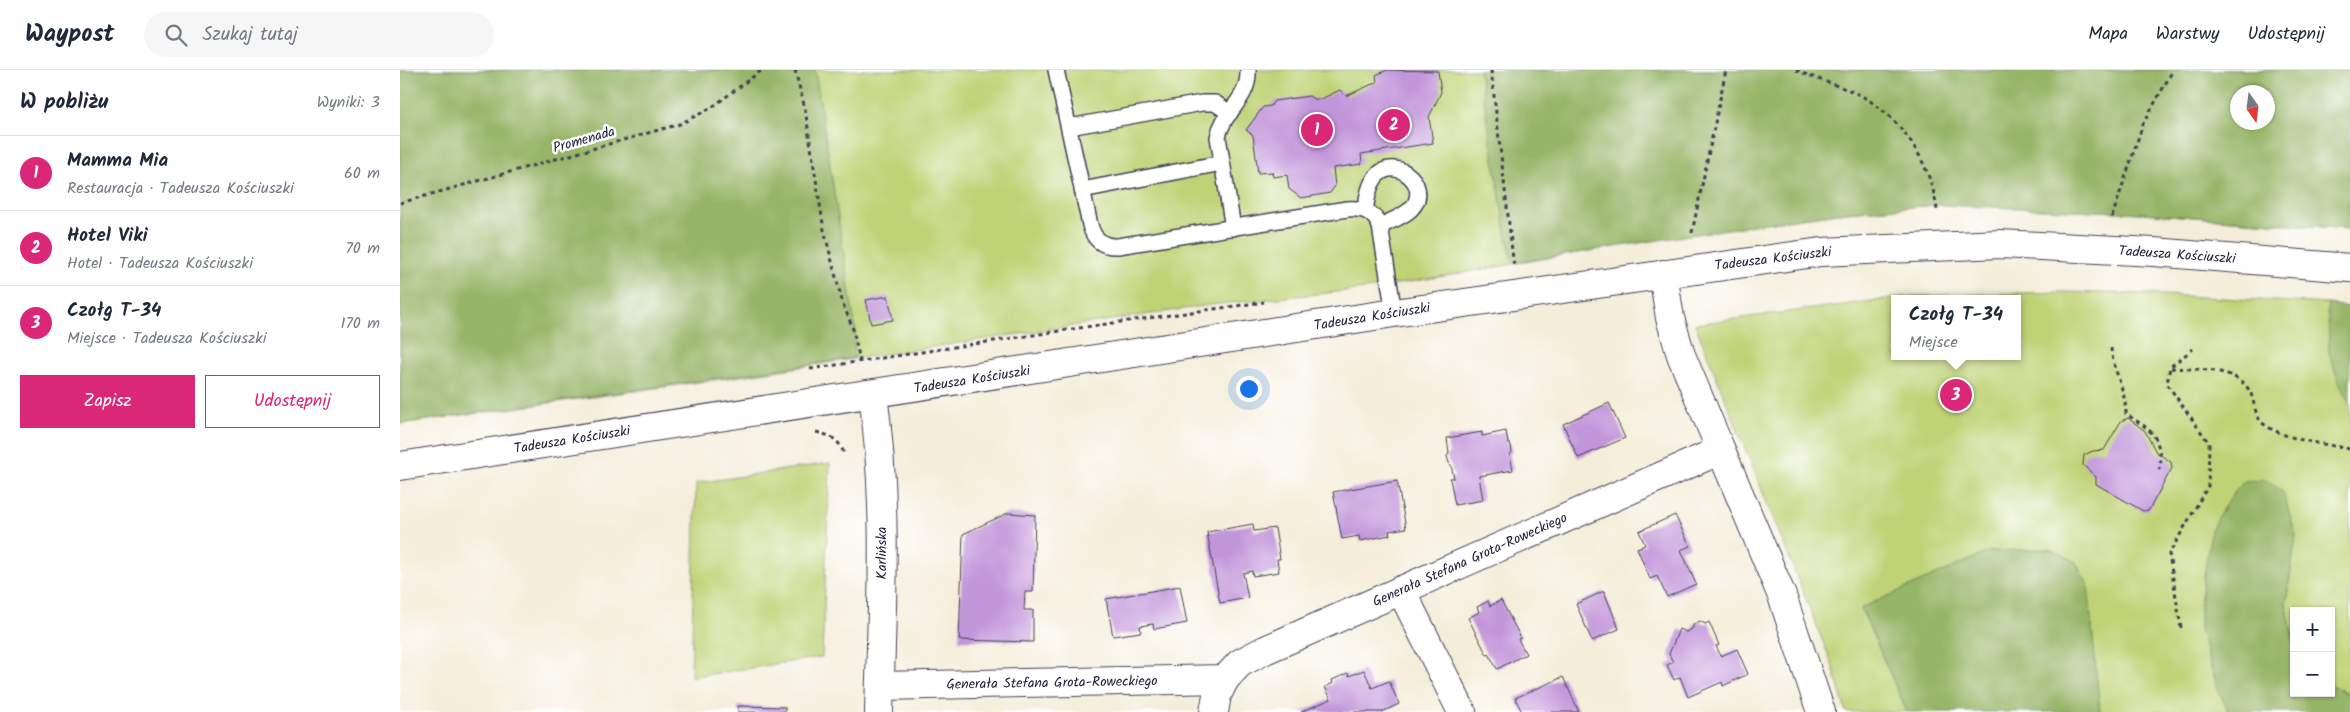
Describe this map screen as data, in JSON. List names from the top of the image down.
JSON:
{
  "streets": {
    "street": ["Tadeusza Kościuszki", "Karlińska", "Generała Stefana Grota-Roweckiego"],
    "path": ["Promenada"]
  },
  "crossings": [
    ["Tadeusza Kościuszki", "Karlińska"],
    ["Karlińska", "Generała Stefana Grota-Roweckiego"]
  ],
  "north": "bottom",
  "page": {
    "header": "Waypost",
    "search": "Szukaj tutaj",
    "nav": ["Mapa", "Warstwy", "Udostępnij"],
    "heading": ["W pobliżu", "Wyniki: 3"],
    "pins": ["2", "1", "3"],
    "list": [
      {
        "mark": "1",
        "name": "Mamma Mia",
        "note": "Restauracja · Tadeusza Kościuszki",
        "value": "60 m"
      },
      {
        "mark": "2",
        "name": "Hotel Viki",
        "note": "Hotel · Tadeusza Kościuszki",
        "value": "70 m"
      },
      {
        "mark": "3",
        "name": "Czołg T-34",
        "note": "Miejsce · Tadeusza Kościuszki",
        "value": "170 m"
      }
    ],
    "popup": ["Czołg T-34", "Miejsce"],
    "buttons": ["Zapisz", "Udostępnij"],
    "map_buttons": ["+", "−"]
  }
}
